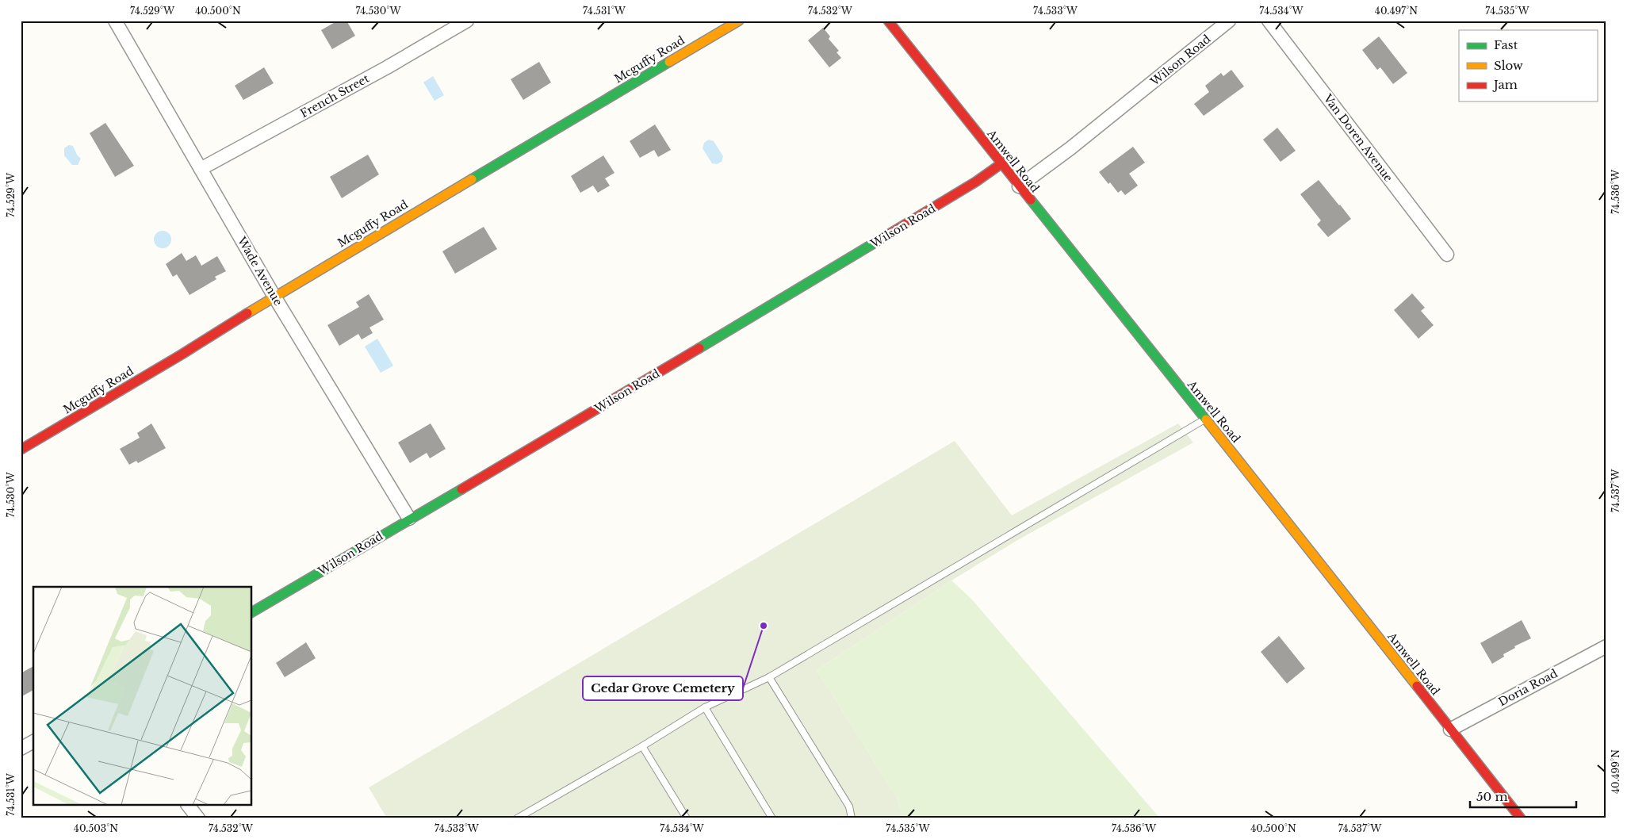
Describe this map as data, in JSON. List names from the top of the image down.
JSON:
{
  "streets": {
    "street": [
      "Mcguffy Road",
      "Wilson Road",
      "French Street",
      "Van Doren Avenue",
      "Amwell Road",
      "Wade Avenue",
      "Doria Road"
    ]
  },
  "crossings": [
    ["Mcguffy Road", "Wade Avenue"],
    ["Wilson Road", "Amwell Road"],
    ["Wilson Road", "Wade Avenue"],
    ["French Street", "Wade Avenue"],
    ["Amwell Road", "Doria Road"]
  ],
  "places": ["Cedar Grove Cemetery"],
  "legend": ["Fast", "Slow", "Jam"],
  "scale_bar": "50 m",
  "coordinates": [
    "74.529°W",
    "40.500°N",
    "74.530°W",
    "74.531°W",
    "74.532°W",
    "74.533°W",
    "74.534°W",
    "40.497°N",
    "74.535°W",
    "74.536°W",
    "74.537°W",
    "40.499°N",
    "40.503°N"
  ]
}
